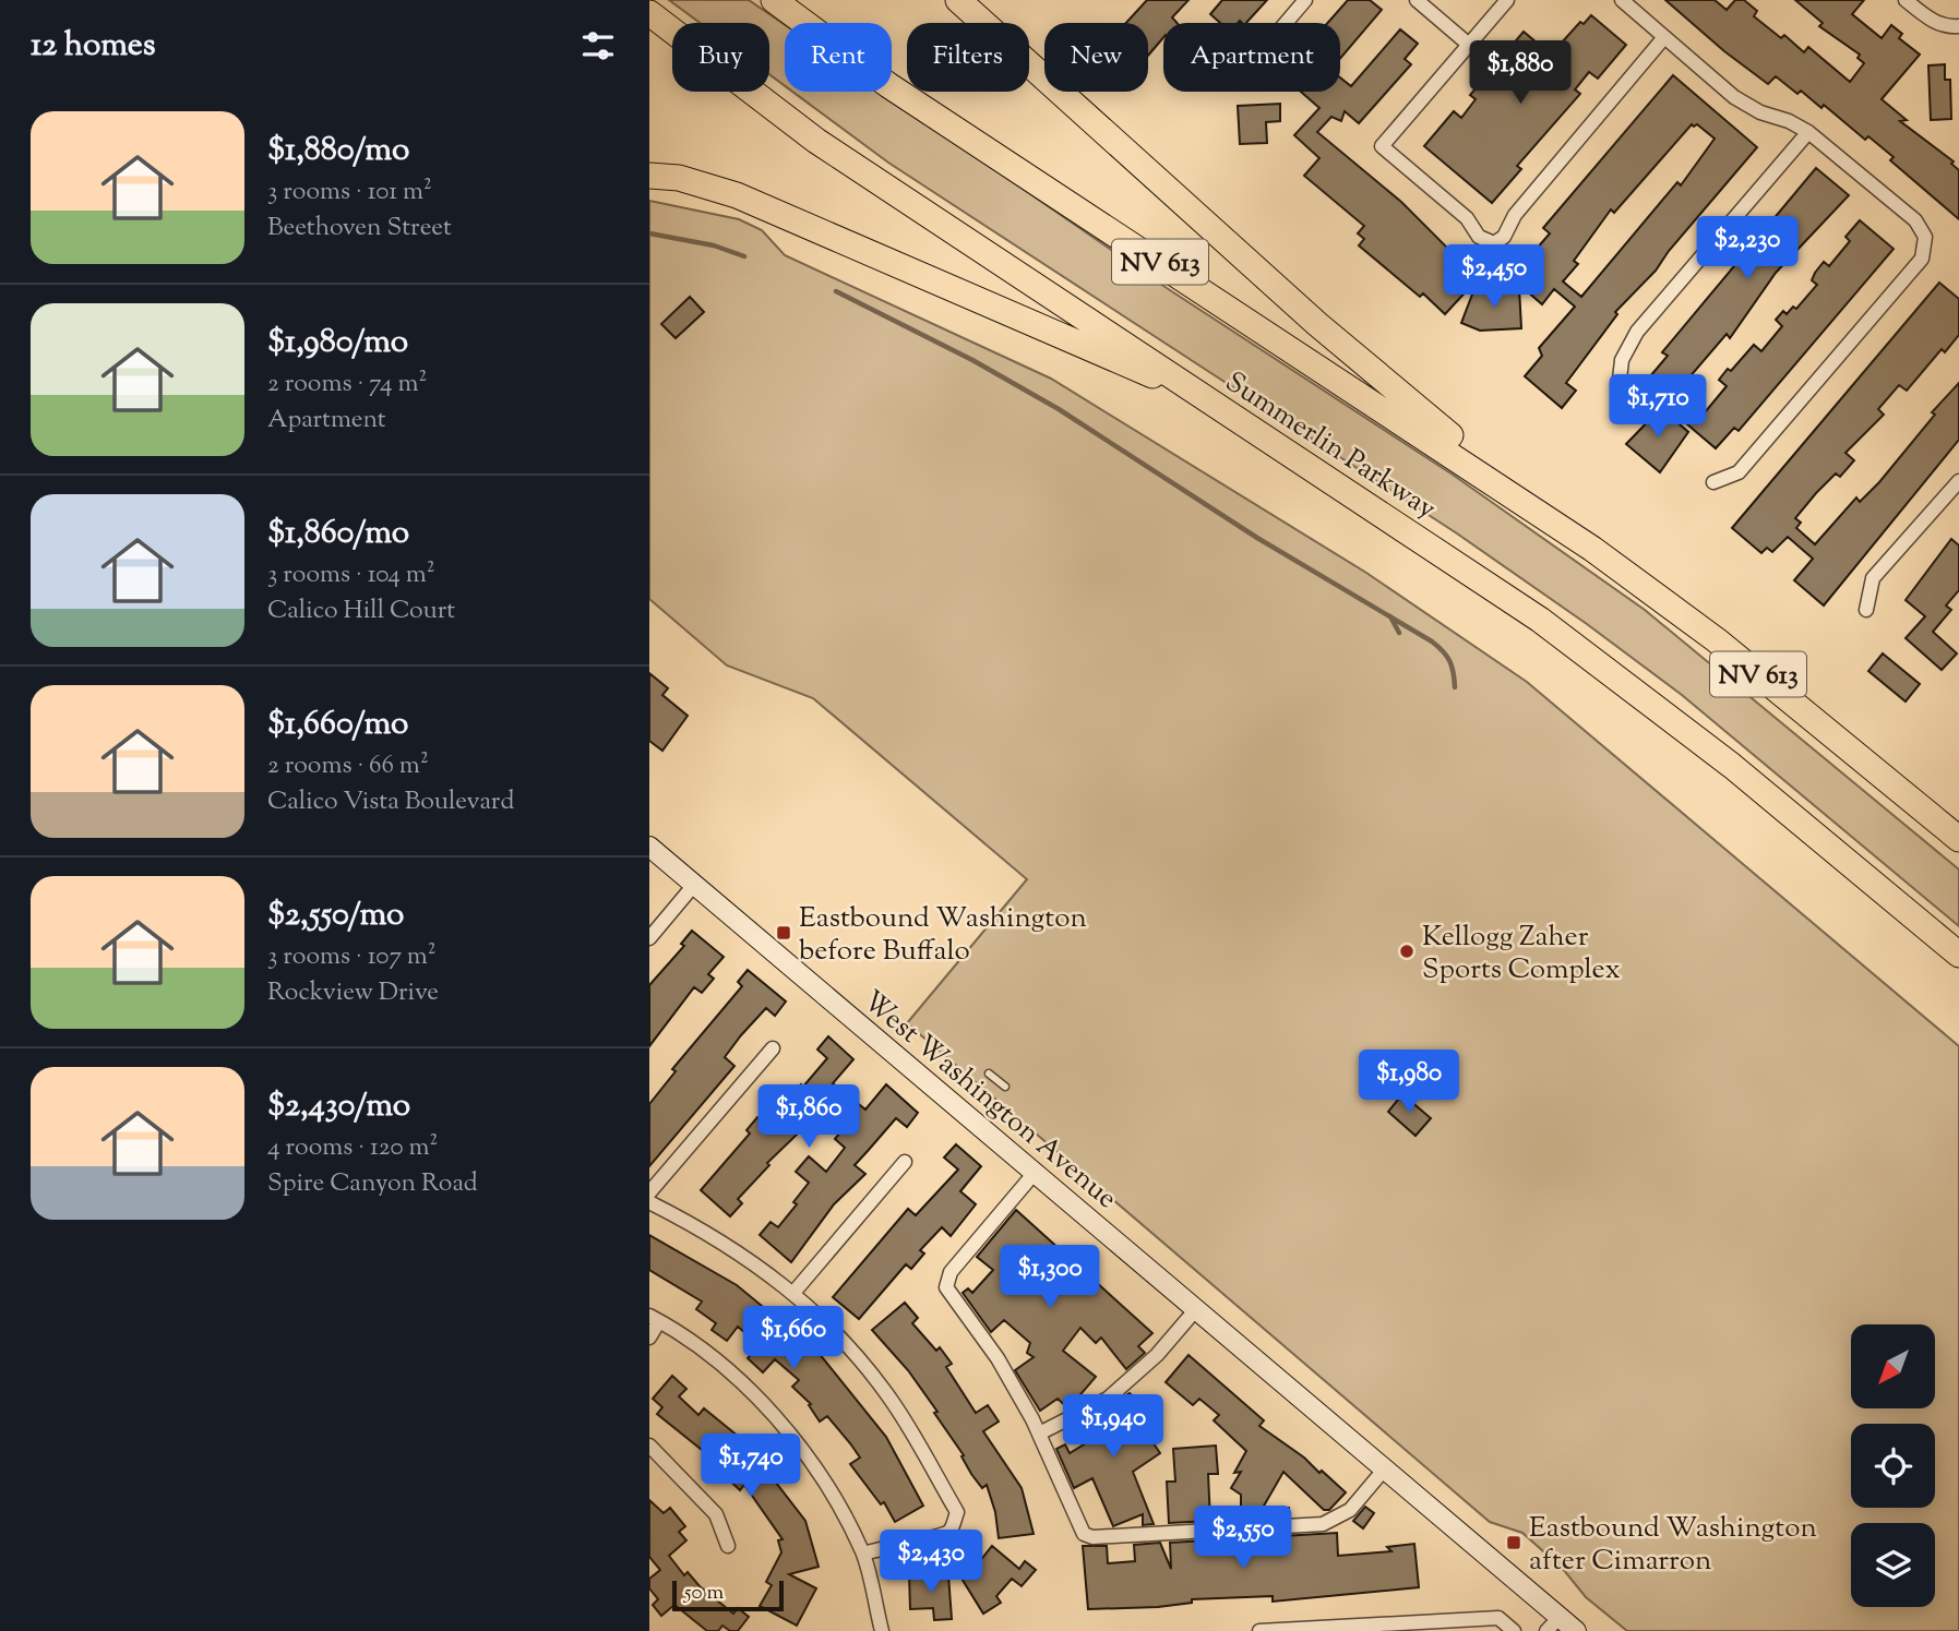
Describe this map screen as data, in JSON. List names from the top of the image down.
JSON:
{
  "streets": {
    "highway": ["NV 613", "Summerlin Parkway"],
    "main road": ["West Washington Avenue"]
  },
  "places": {
    "transit": ["Eastbound Washington before Buffalo", "Eastbound Washington after Cimarron"],
    "other": ["Kellogg Zaher Sports Complex"]
  },
  "scale_bar": "50 m",
  "north": "bottom left",
  "page": {
    "heading": "12 homes",
    "chip": [
      "Buy",
      "Rent",
      "Filters",
      "New",
      "Apartment"
    ],
    "price": [
      "$1,880",
      "$2,230",
      "$2,450",
      "$1,710",
      "$1,980",
      "$1,860",
      "$1,300",
      "$1,660",
      "$1,940",
      "$1,740",
      "$2,550",
      "$2,430"
    ],
    "list": [
      {
        "name": "$1,880/mo",
        "note": "3 rooms · 101 m² · Beethoven Street"
      },
      {
        "name": "$1,980/mo",
        "note": "2 rooms · 74 m² · Apartment"
      },
      {
        "name": "$1,860/mo",
        "note": "3 rooms · 104 m² · Calico Hill Court"
      },
      {
        "name": "$1,660/mo",
        "note": "2 rooms · 66 m² · Calico Vista Boulevard"
      },
      {
        "name": "$2,550/mo",
        "note": "3 rooms · 107 m² · Rockview Drive"
      },
      {
        "name": "$2,430/mo",
        "note": "4 rooms · 120 m² · Spire Canyon Road"
      }
    ],
    "scale": "50 m"
  }
}
